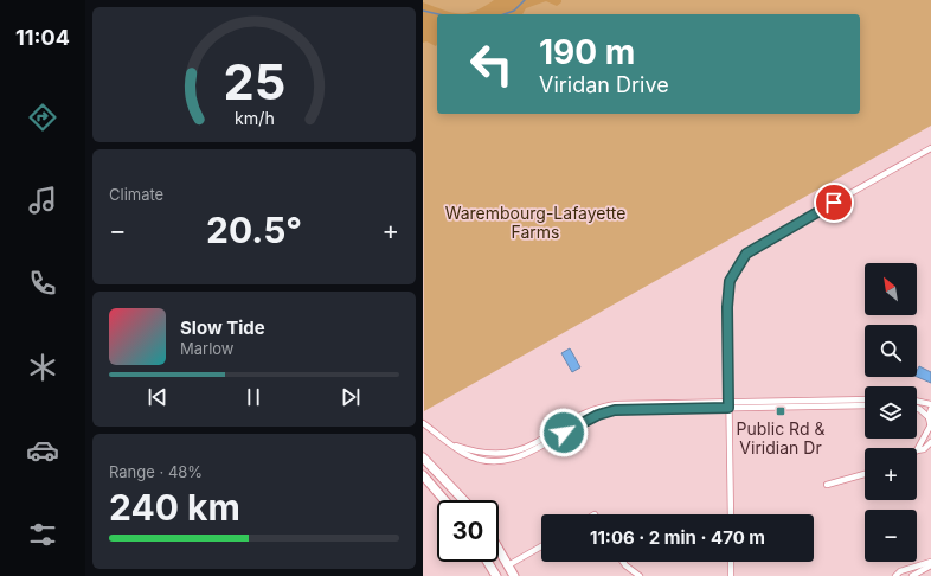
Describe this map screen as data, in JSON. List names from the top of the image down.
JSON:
{
  "parks": ["Warembourg-Lafayette Farms"],
  "places": {
    "transit": ["Public Rd & Viridian Dr"]
  },
  "north": "top left",
  "page": {
    "tabs": "11:04",
    "turn": ["190 m", "Viridan Drive"],
    "tile": [
      "Climate",
      ["Range · 48%", "240 km"]
    ],
    "heat": ["−", "20.5°", "+"],
    "map_buttons": ["+", "−"],
    "song": ["Slow Tide", "Marlow"],
    "limit": "30",
    "trip": "11:06 · 2 min · 470 m",
    "gauge": ["25", "km/h"]
  }
}
